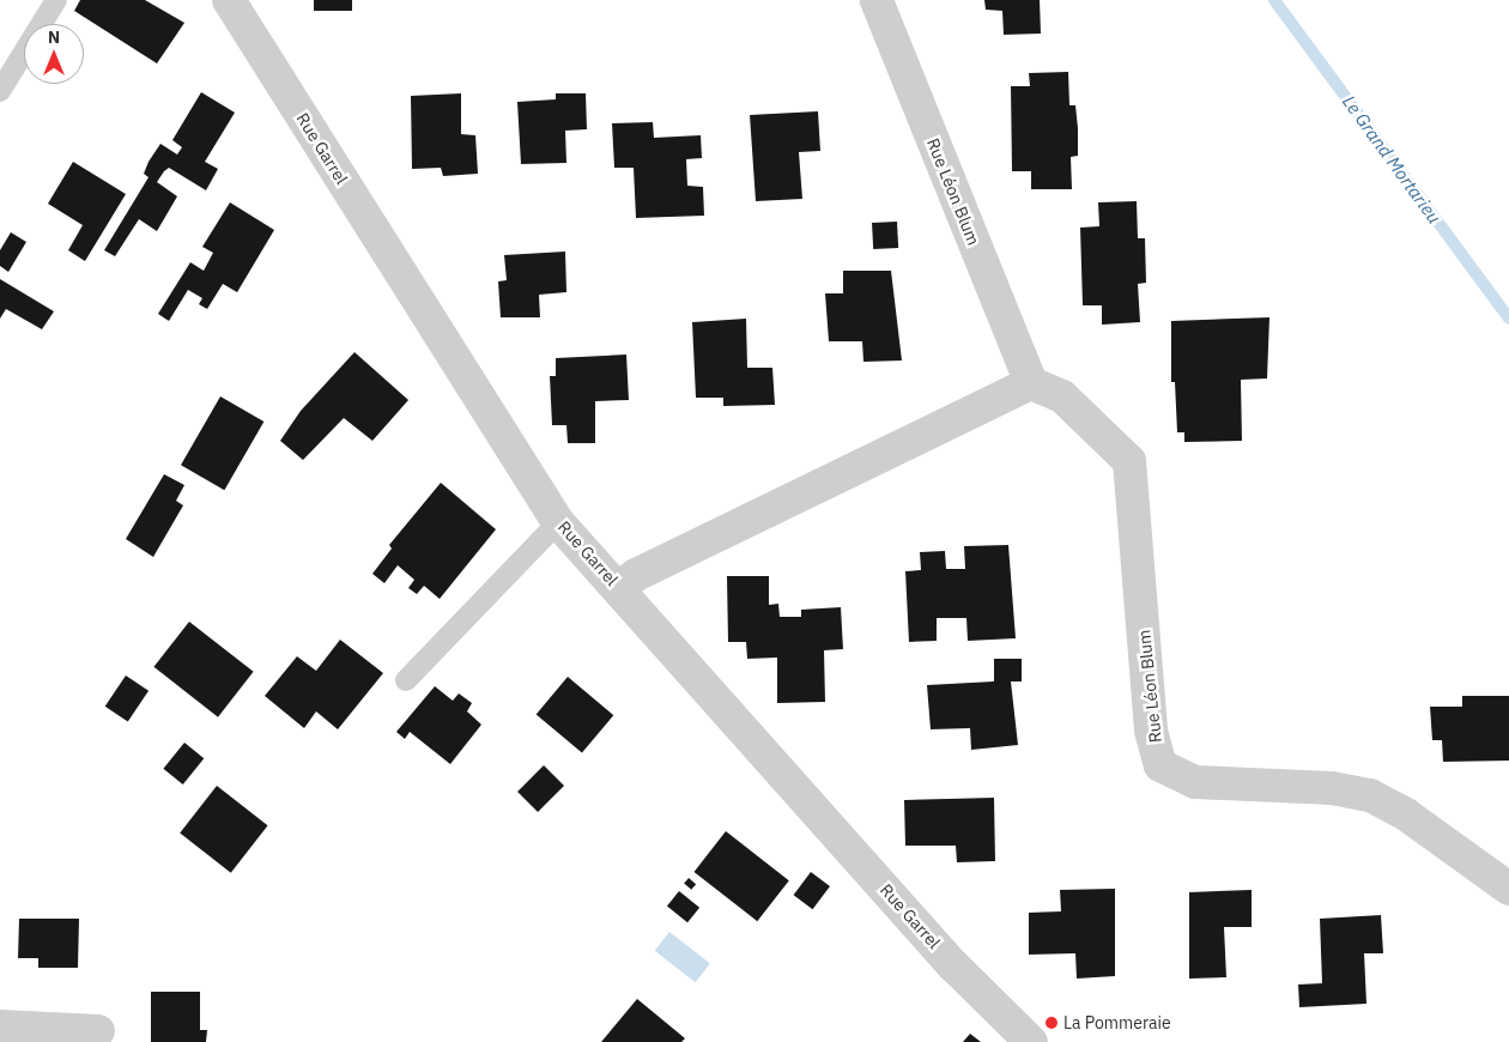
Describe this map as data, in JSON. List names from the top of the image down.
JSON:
{
  "streets": {
    "street": ["Rue Garrel", "Rue Léon Blum"]
  },
  "water": ["Le Grand Mortarieu"],
  "places": ["La Pommeraie"],
  "north": "top"
}
